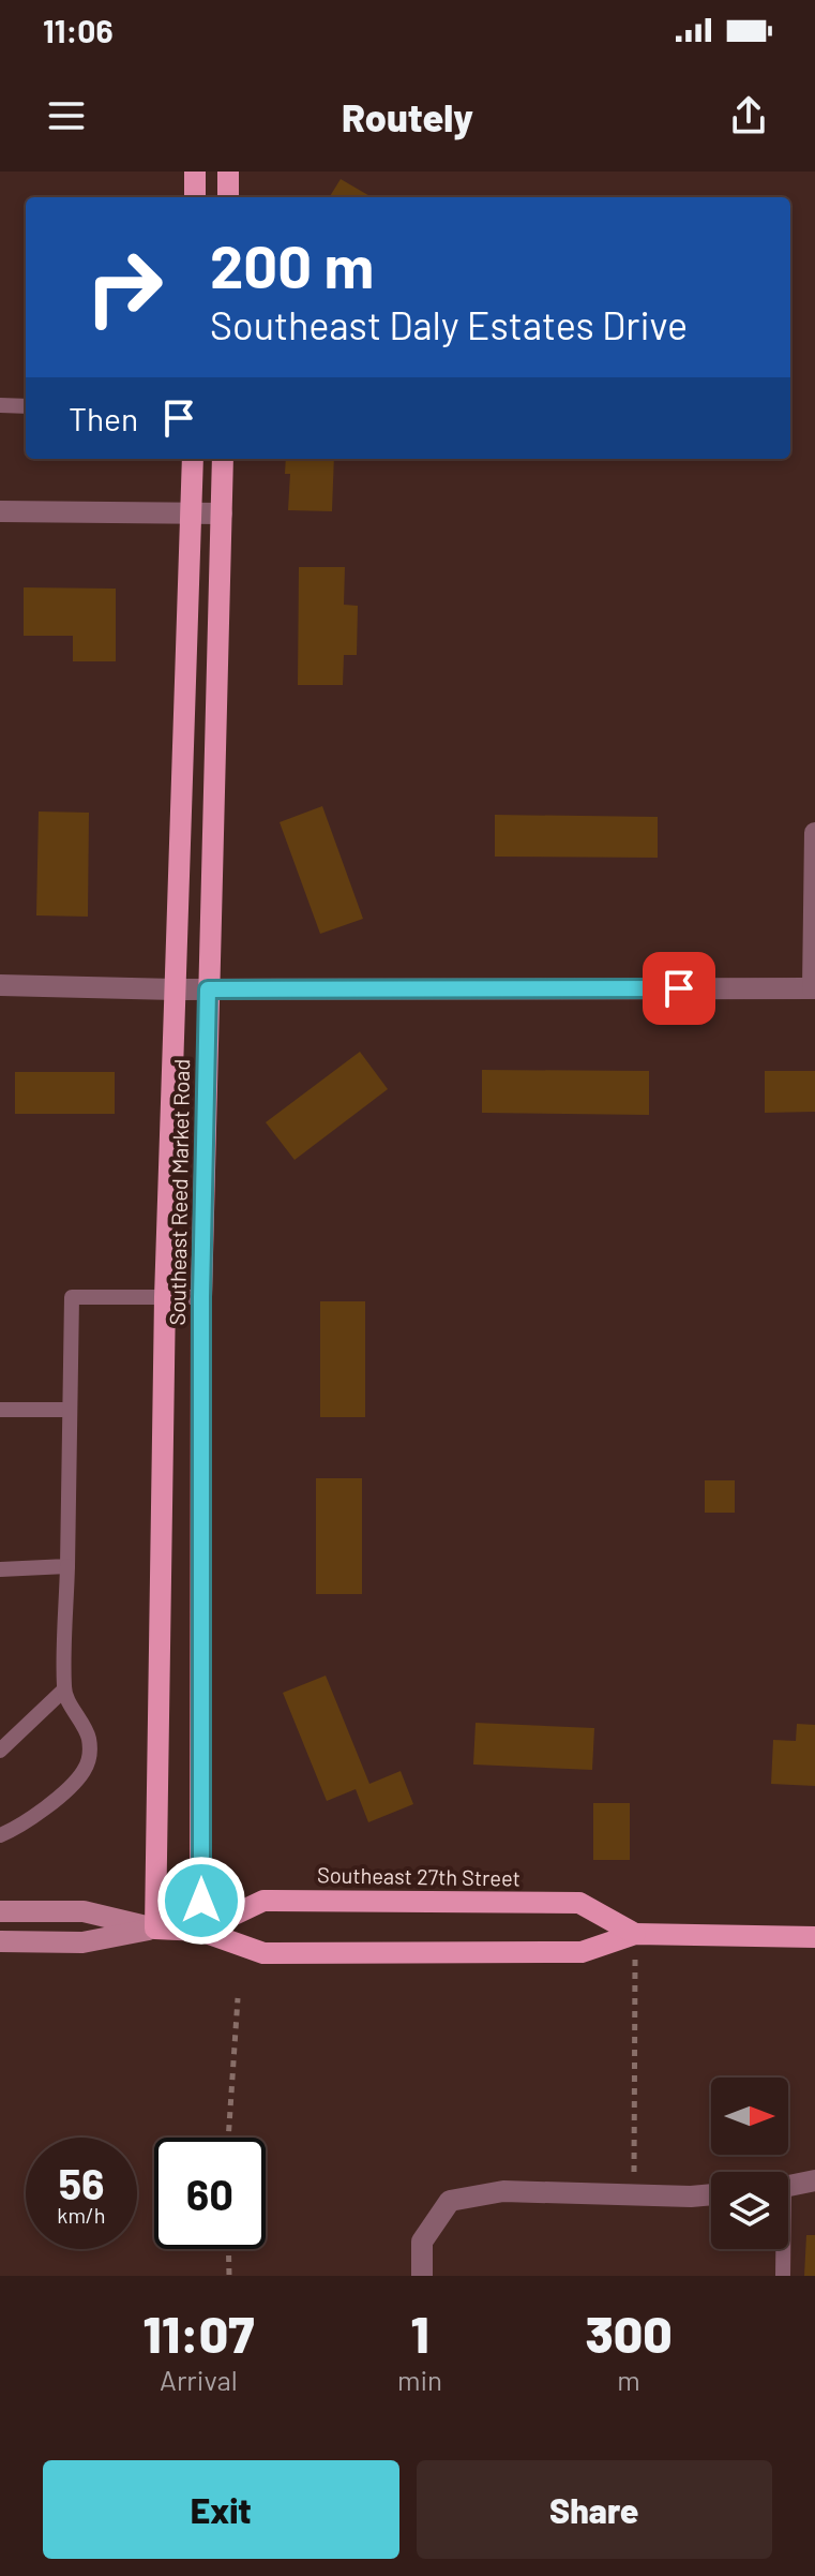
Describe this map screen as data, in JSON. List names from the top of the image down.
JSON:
{
  "streets": {
    "main road": ["Southeast Reed Market Road", "Southeast 27th Street"]
  },
  "crossings": [
    ["Southeast Reed Market Road", "Southeast 27th Street"]
  ],
  "north": "right",
  "page": {
    "status": "11:06",
    "header": "Routely",
    "turn": ["200 m", "Southeast Daly Estates Drive"],
    "then": "Then",
    "speed": "56 km/h",
    "limit": "60",
    "eta": [
      "11:07",
      "Arrival",
      "1",
      "min",
      "300",
      "m"
    ],
    "buttons": ["Exit", "Share"]
  }
}
